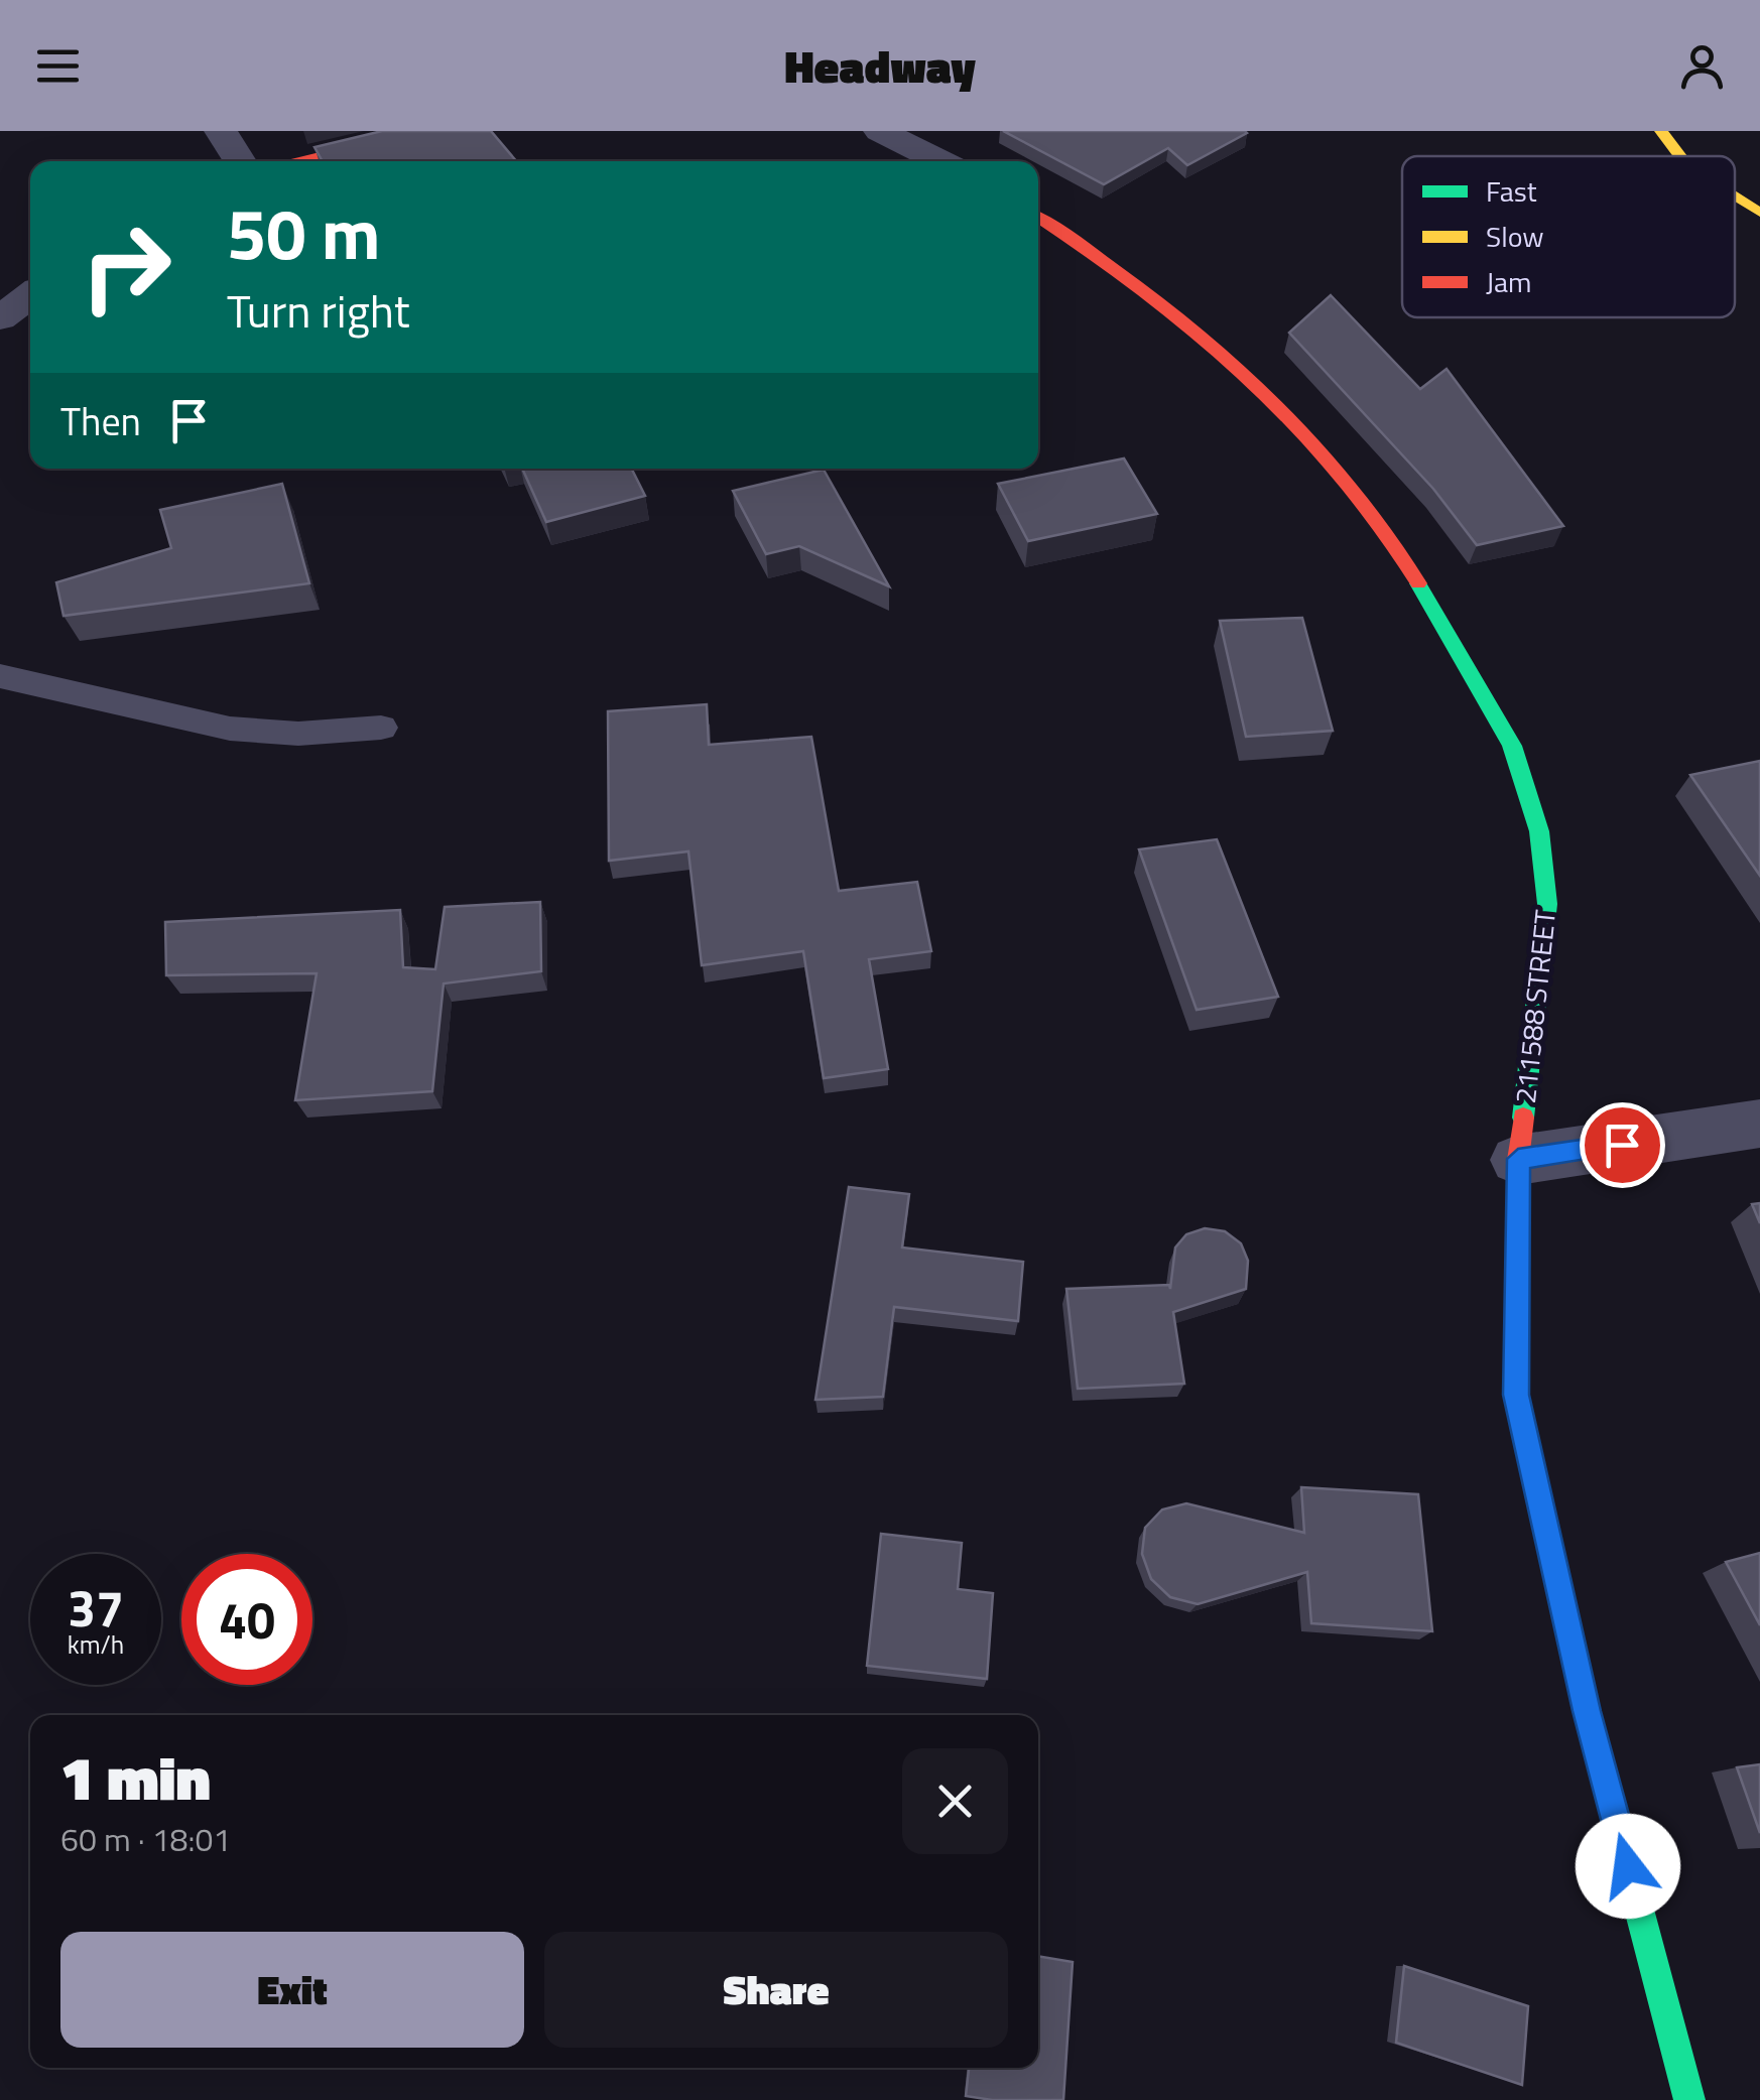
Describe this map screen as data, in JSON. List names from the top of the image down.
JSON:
{
  "streets": {
    "street": ["211588 STREET"]
  },
  "legend": ["Fast", "Slow", "Jam"],
  "page": {
    "header": "Headway",
    "turn": ["50 m", "Turn right"],
    "then": "Then",
    "speed": "37 km/h",
    "limit": "40",
    "heading": ["1 min", "60 m · 18:01"],
    "buttons": ["Exit", "Share"]
  }
}
